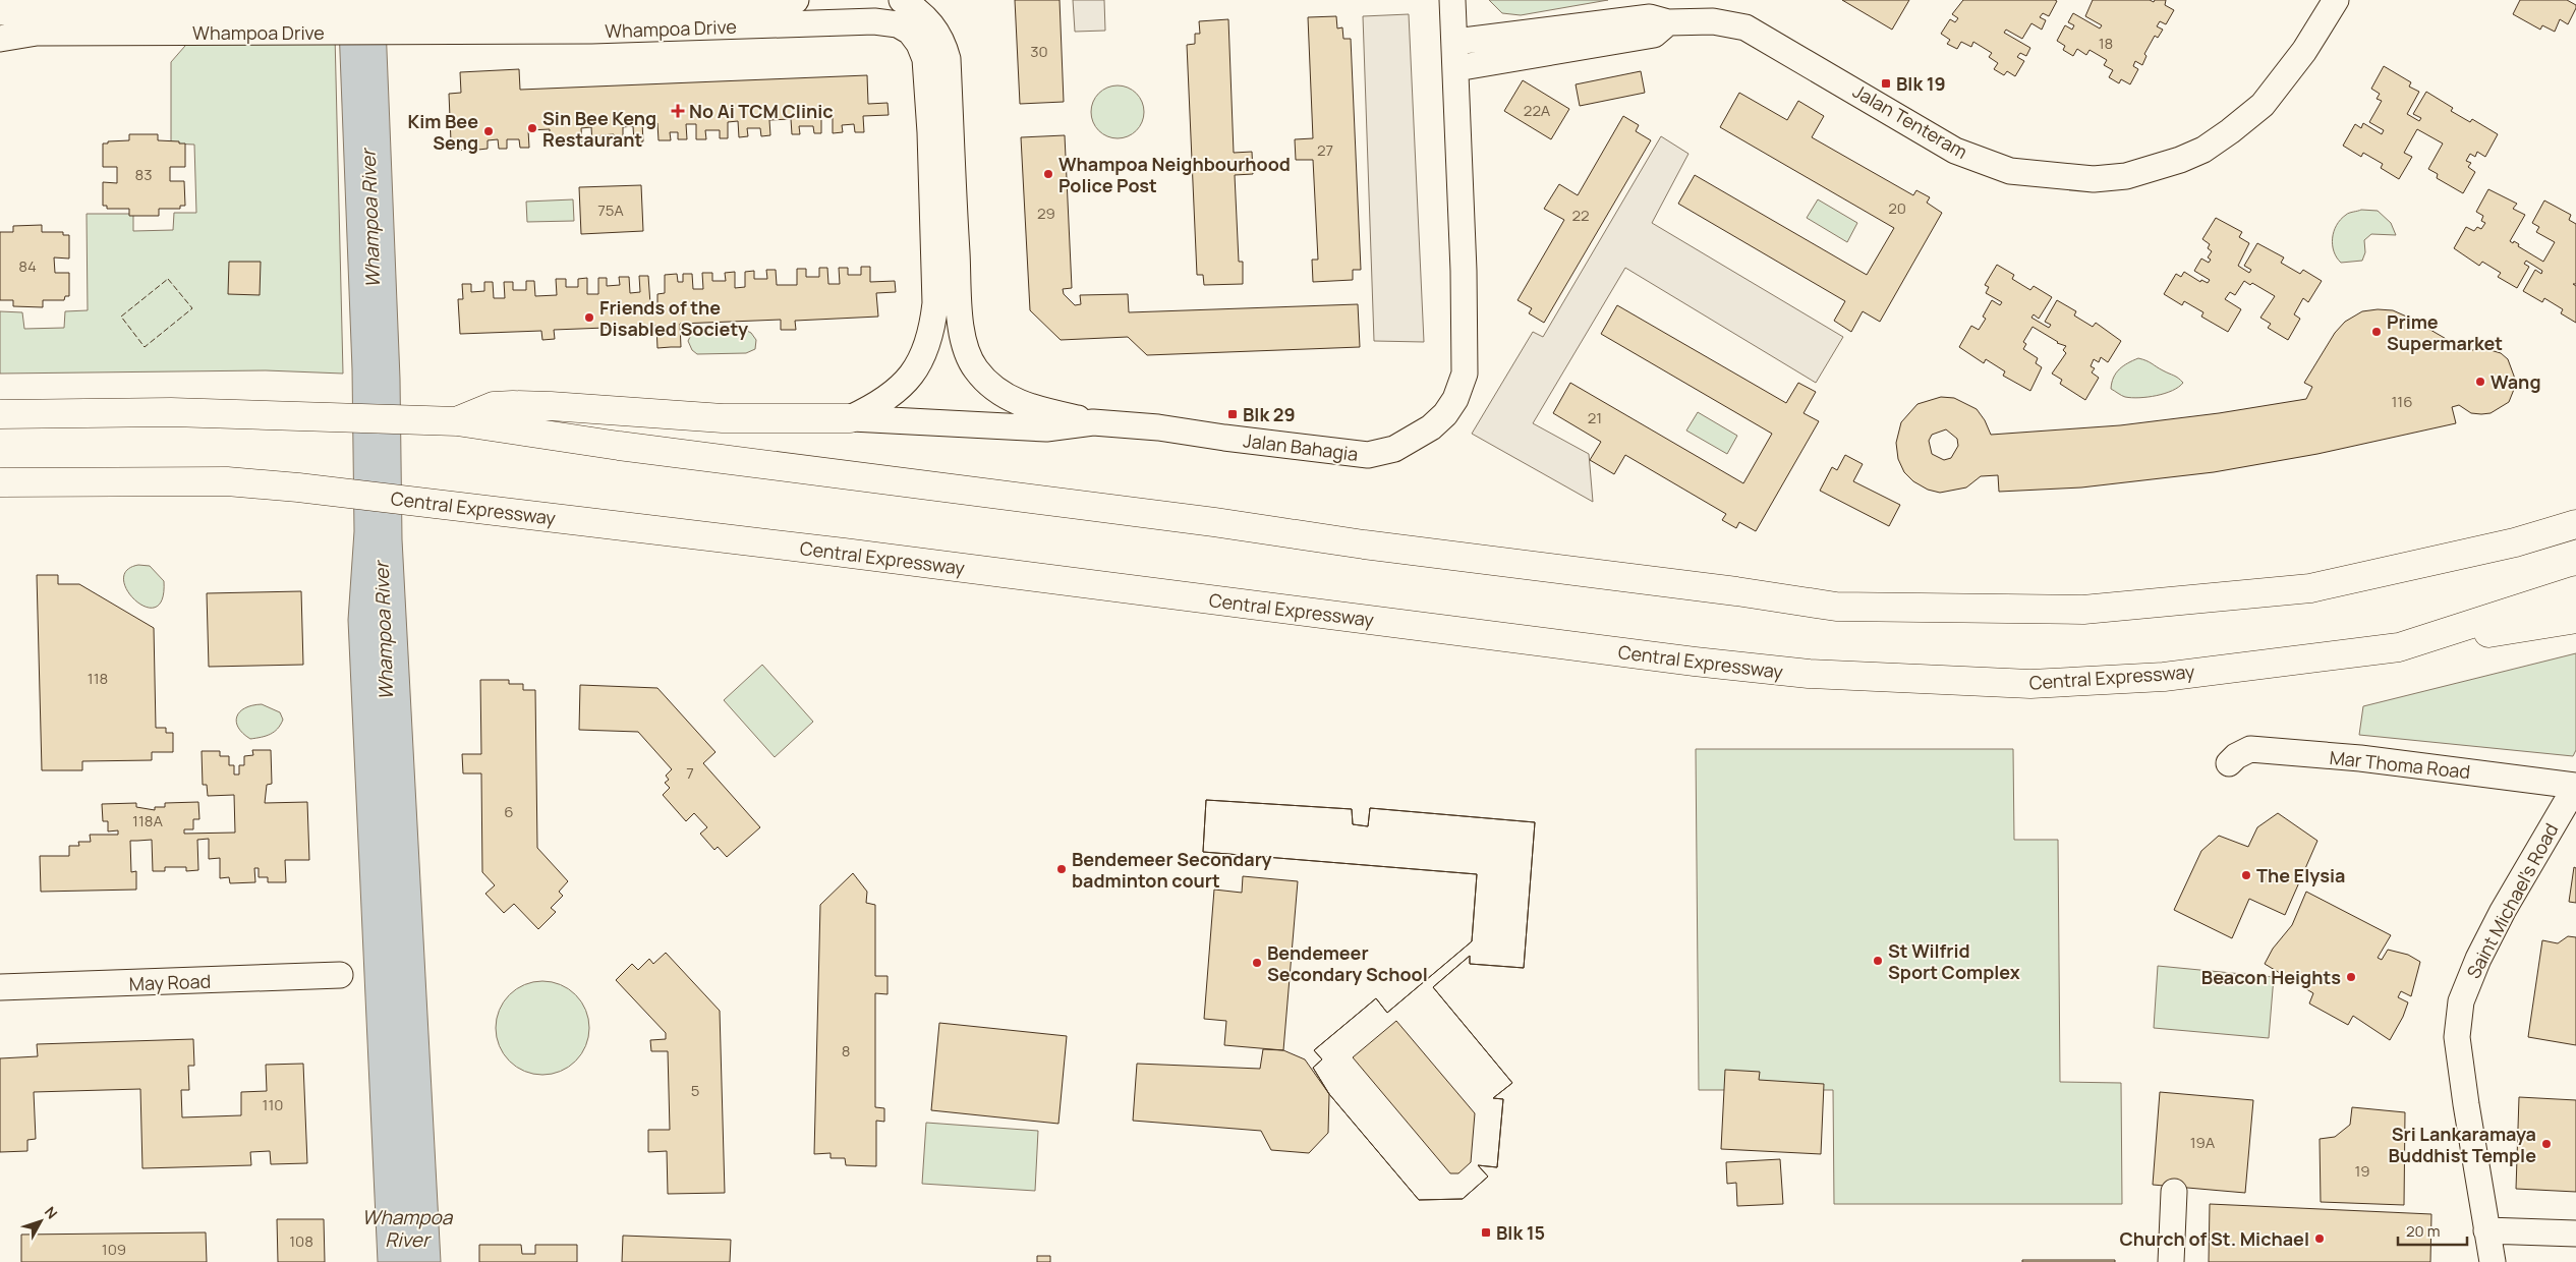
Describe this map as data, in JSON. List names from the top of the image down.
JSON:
{
  "streets": {
    "highway": ["Central Expressway"],
    "street": [
      "Whampoa Drive",
      "Jalan Tenteram",
      "Jalan Bahagia",
      "Mar Thoma Road",
      "Saint Michael's Road",
      "May Road"
    ]
  },
  "crossings": [
    ["Whampoa Drive", "Jalan Bahagia"],
    ["Jalan Tenteram", "Jalan Bahagia"],
    ["Mar Thoma Road", "Saint Michael's Road"]
  ],
  "water": ["Whampoa River"],
  "places": {
    "transit": ["Blk 19", "Blk 29", "Blk 15"],
    "health": ["No Ai TCM Clinic"],
    "other": [
      "Sin Bee Keng Restaurant",
      "Kim Bee Seng",
      "Whampoa Neighbourhood Police Post",
      "Friends of the Disabled Society",
      "Prime Supermarket",
      "Wang",
      "Bendemeer Secondary badminton court",
      "The Elysia",
      "St Wilfrid Sport Complex",
      "Bendemeer Secondary School",
      "Beacon Heights",
      "Sri Lankaramaya Buddhist Temple",
      "Church of St. Michael"
    ]
  },
  "house_numbers": [
    "18",
    "30",
    "22A",
    "27",
    "83",
    "20",
    "75A",
    "29",
    "22",
    "84",
    "116",
    "21",
    "118",
    "7",
    "6",
    "118A",
    "8",
    "5",
    "110",
    "19A",
    "19",
    "108",
    "109"
  ],
  "scale_bar": "20 m",
  "north": "top right"
}
